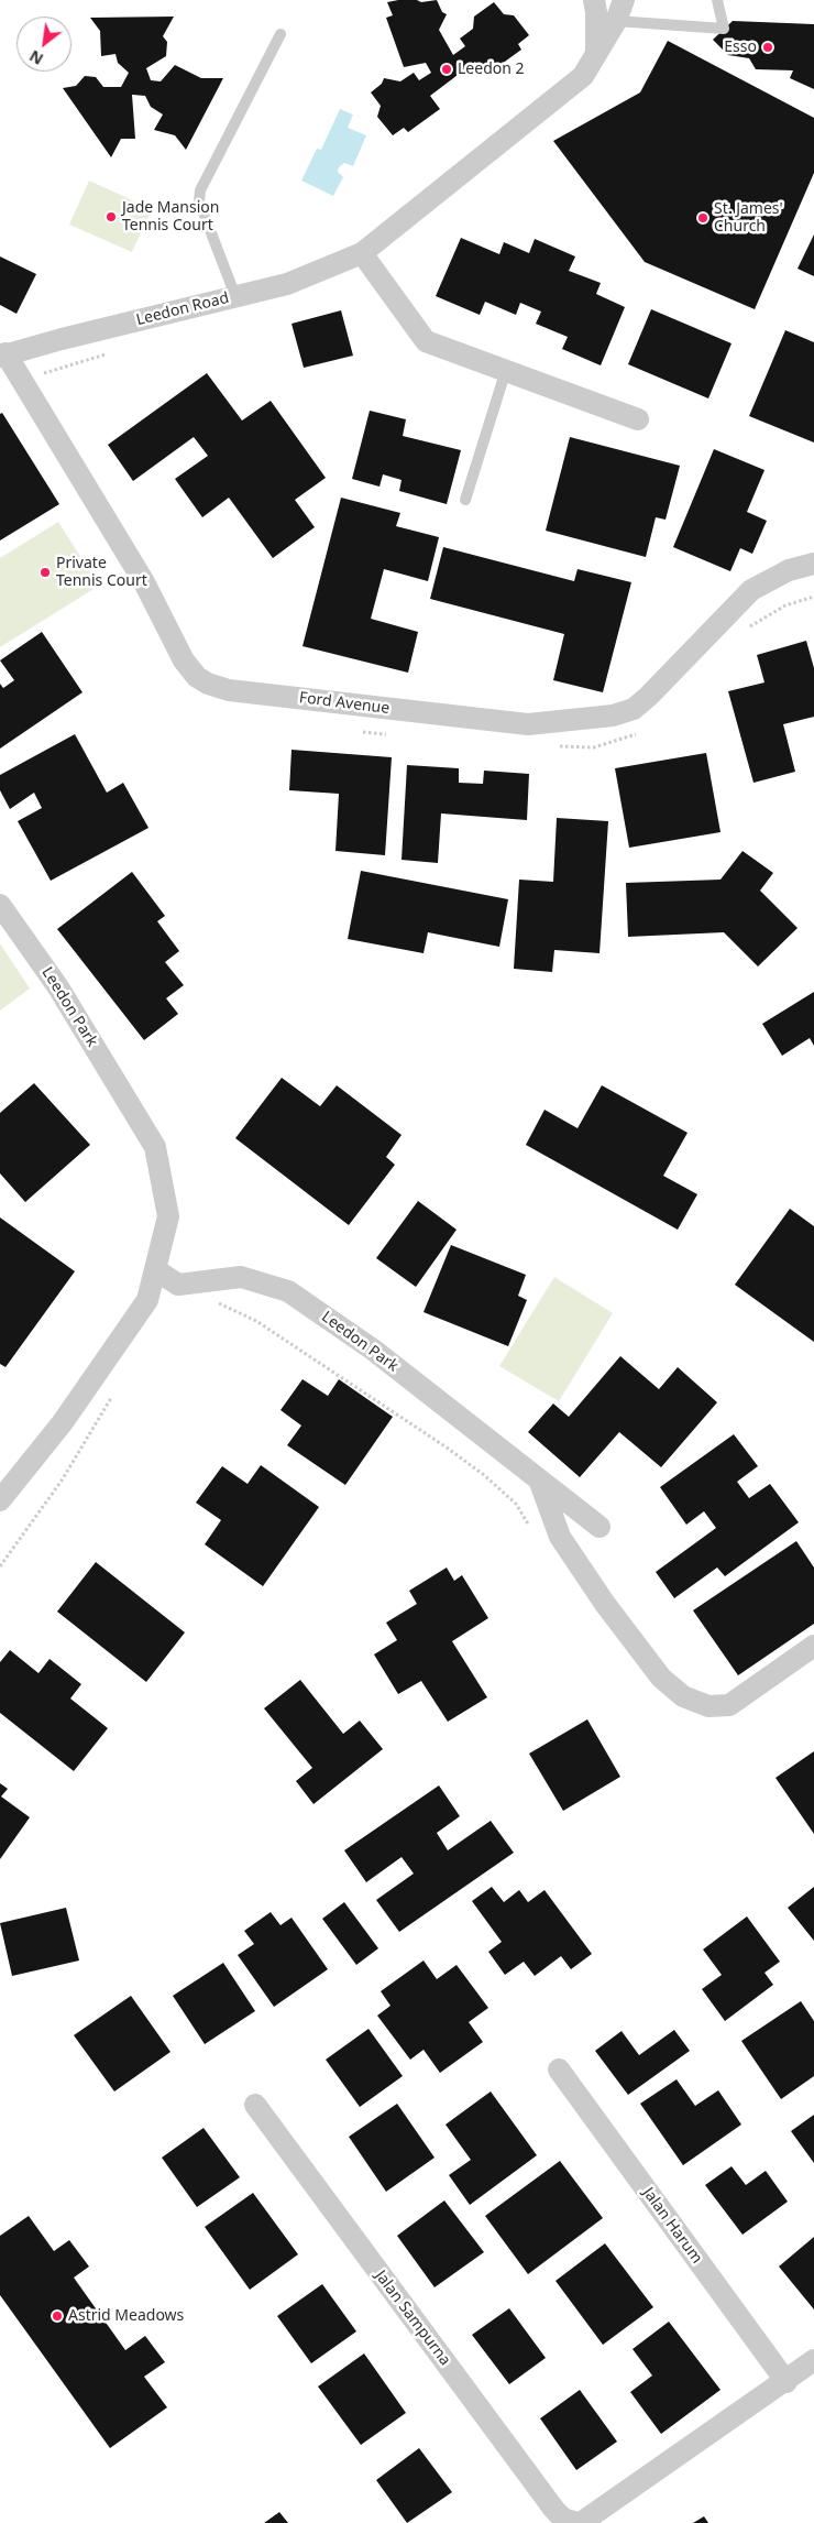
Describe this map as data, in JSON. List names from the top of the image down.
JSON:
{
  "streets": {
    "street": [
      "Leedon Road",
      "Ford Avenue",
      "Leedon Park",
      "Jalan Harum",
      "Jalan Sampurna"
    ]
  },
  "crossings": [
    ["Leedon Road", "Ford Avenue"],
    ["Jalan Harum", "Jalan Sampurna"]
  ],
  "places": [
    "Esso",
    "Leedon 2",
    "Jade Mansion Tennis Court",
    "St. James' Church",
    "Private Tennis Court",
    "Astrid Meadows"
  ],
  "north": "bottom left"
}
